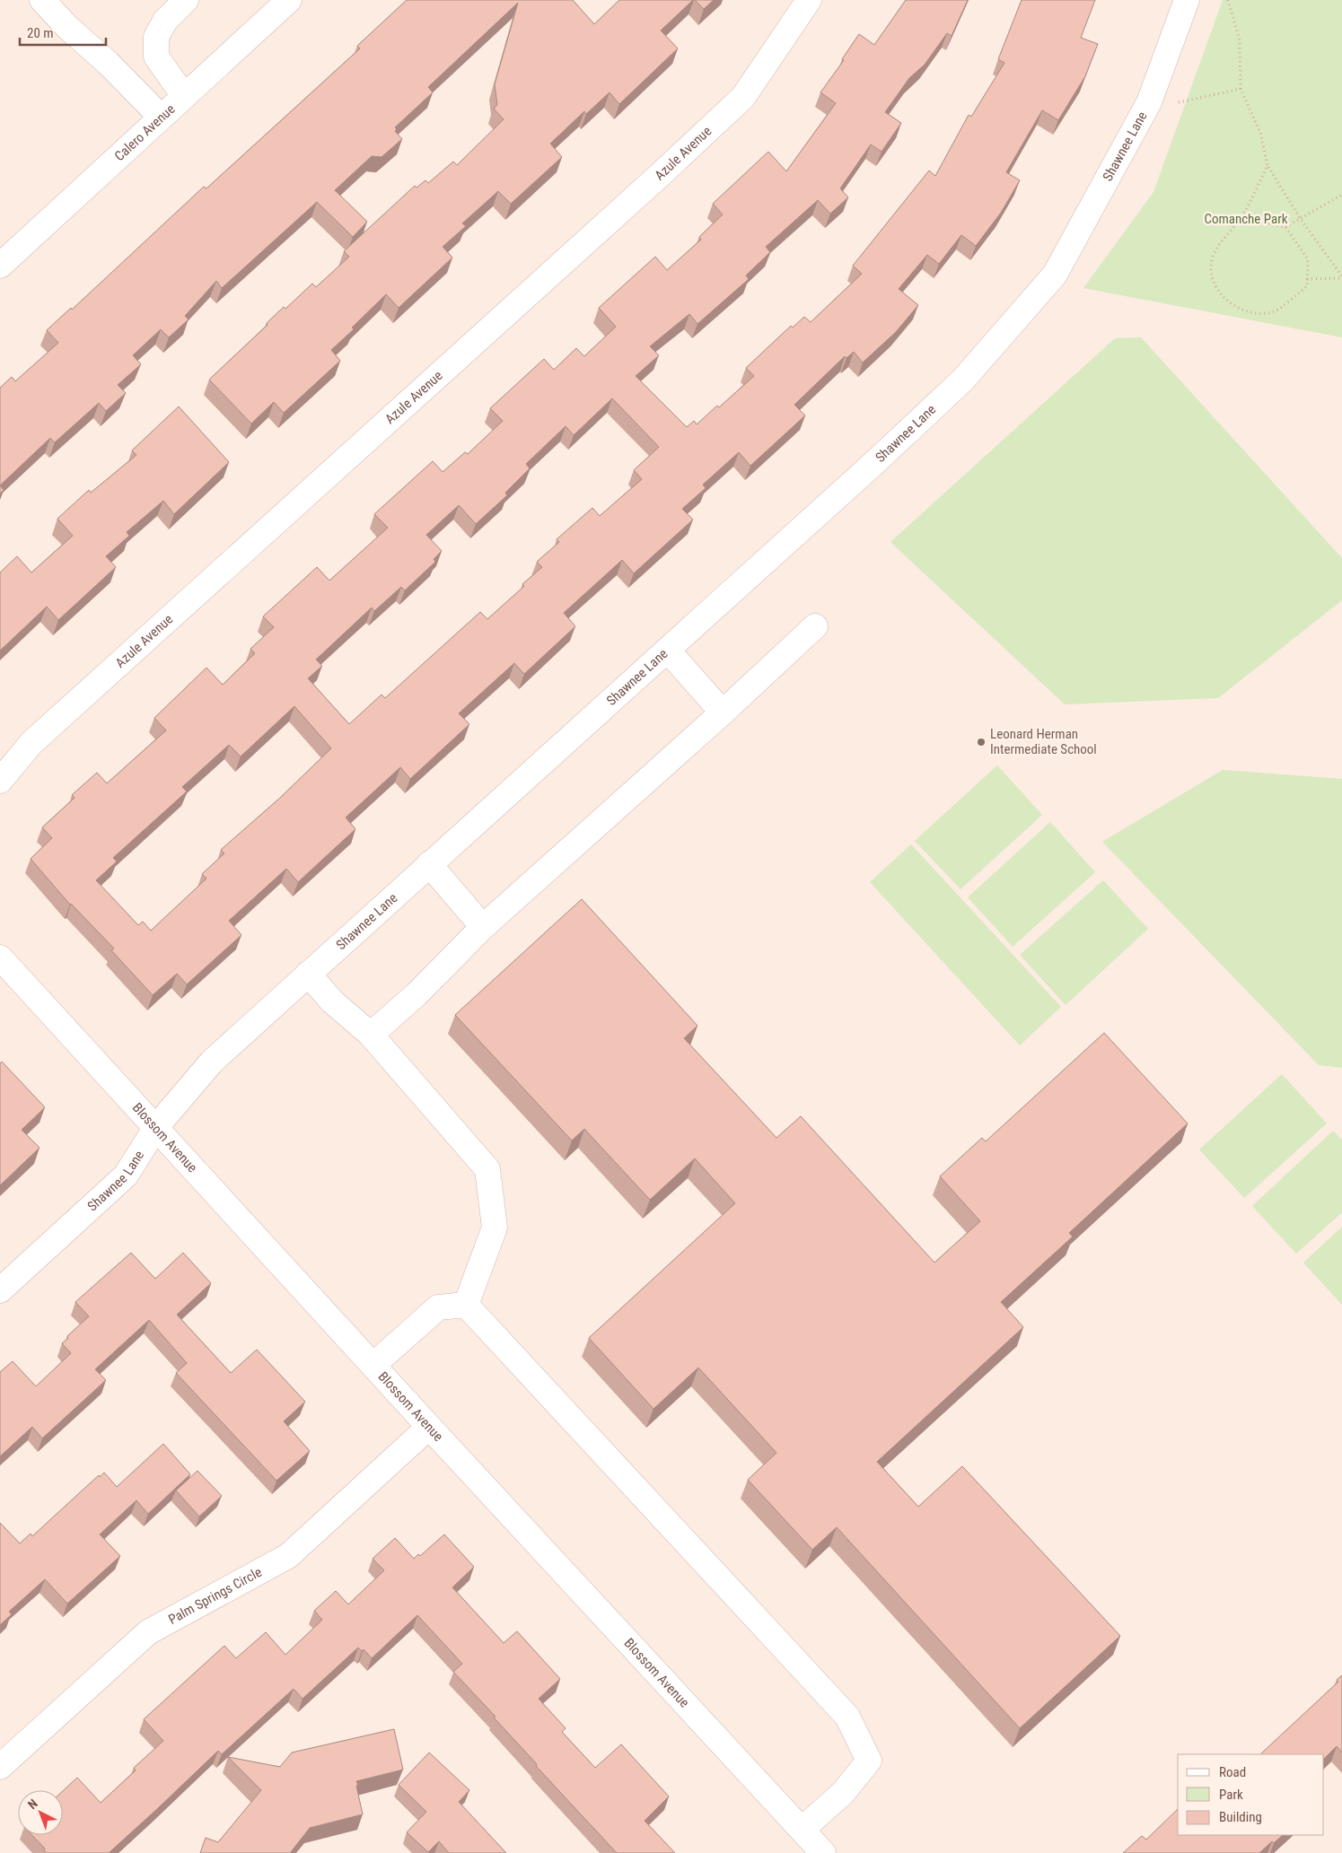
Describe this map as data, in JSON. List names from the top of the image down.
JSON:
{
  "streets": {
    "street": [
      "Calero Avenue",
      "Shawnee Lane",
      "Azule Avenue",
      "Blossom Avenue",
      "Palm Springs Circle"
    ]
  },
  "crossings": [
    ["Shawnee Lane", "Blossom Avenue"],
    ["Blossom Avenue", "Palm Springs Circle"]
  ],
  "parks": ["Comanche Park"],
  "places": ["Leonard Herman Intermediate School"],
  "legend": ["Road", "Park", "Building"],
  "scale_bar": "20 m",
  "north": "top left"
}
